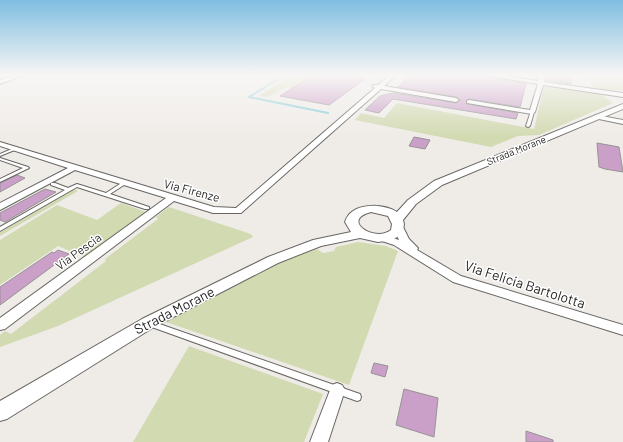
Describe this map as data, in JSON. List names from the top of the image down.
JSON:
{
  "streets": {
    "street": [
      "Strada Morane",
      "Via Firenze",
      "Via Pescia",
      "Via Felicia Bartolotta"
    ]
  },
  "crossings": [
    ["Strada Morane", "Via Felicia Bartolotta"],
    ["Via Firenze", "Via Pescia"]
  ]
}
